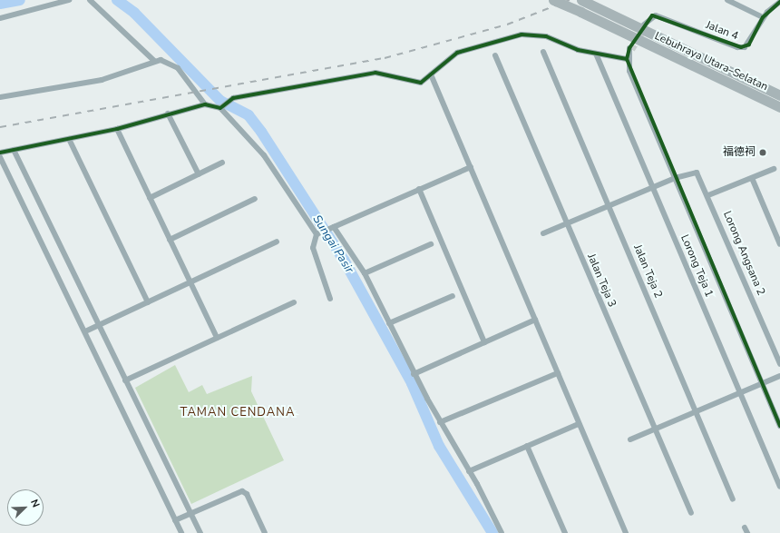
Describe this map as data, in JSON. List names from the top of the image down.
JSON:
{
  "streets": {
    "highway": ["Lebuhraya Utara–Selatan"],
    "street": [
      "Jalan 4",
      "Lorong Angsana 2",
      "Lorong Teja 1",
      "Jalan Teja 2",
      "Jalan Teja 3"
    ]
  },
  "districts": ["TAMAN CENDANA"],
  "water": ["Sungai Pasir"],
  "places": ["福德祠"],
  "north": "top right"
}
